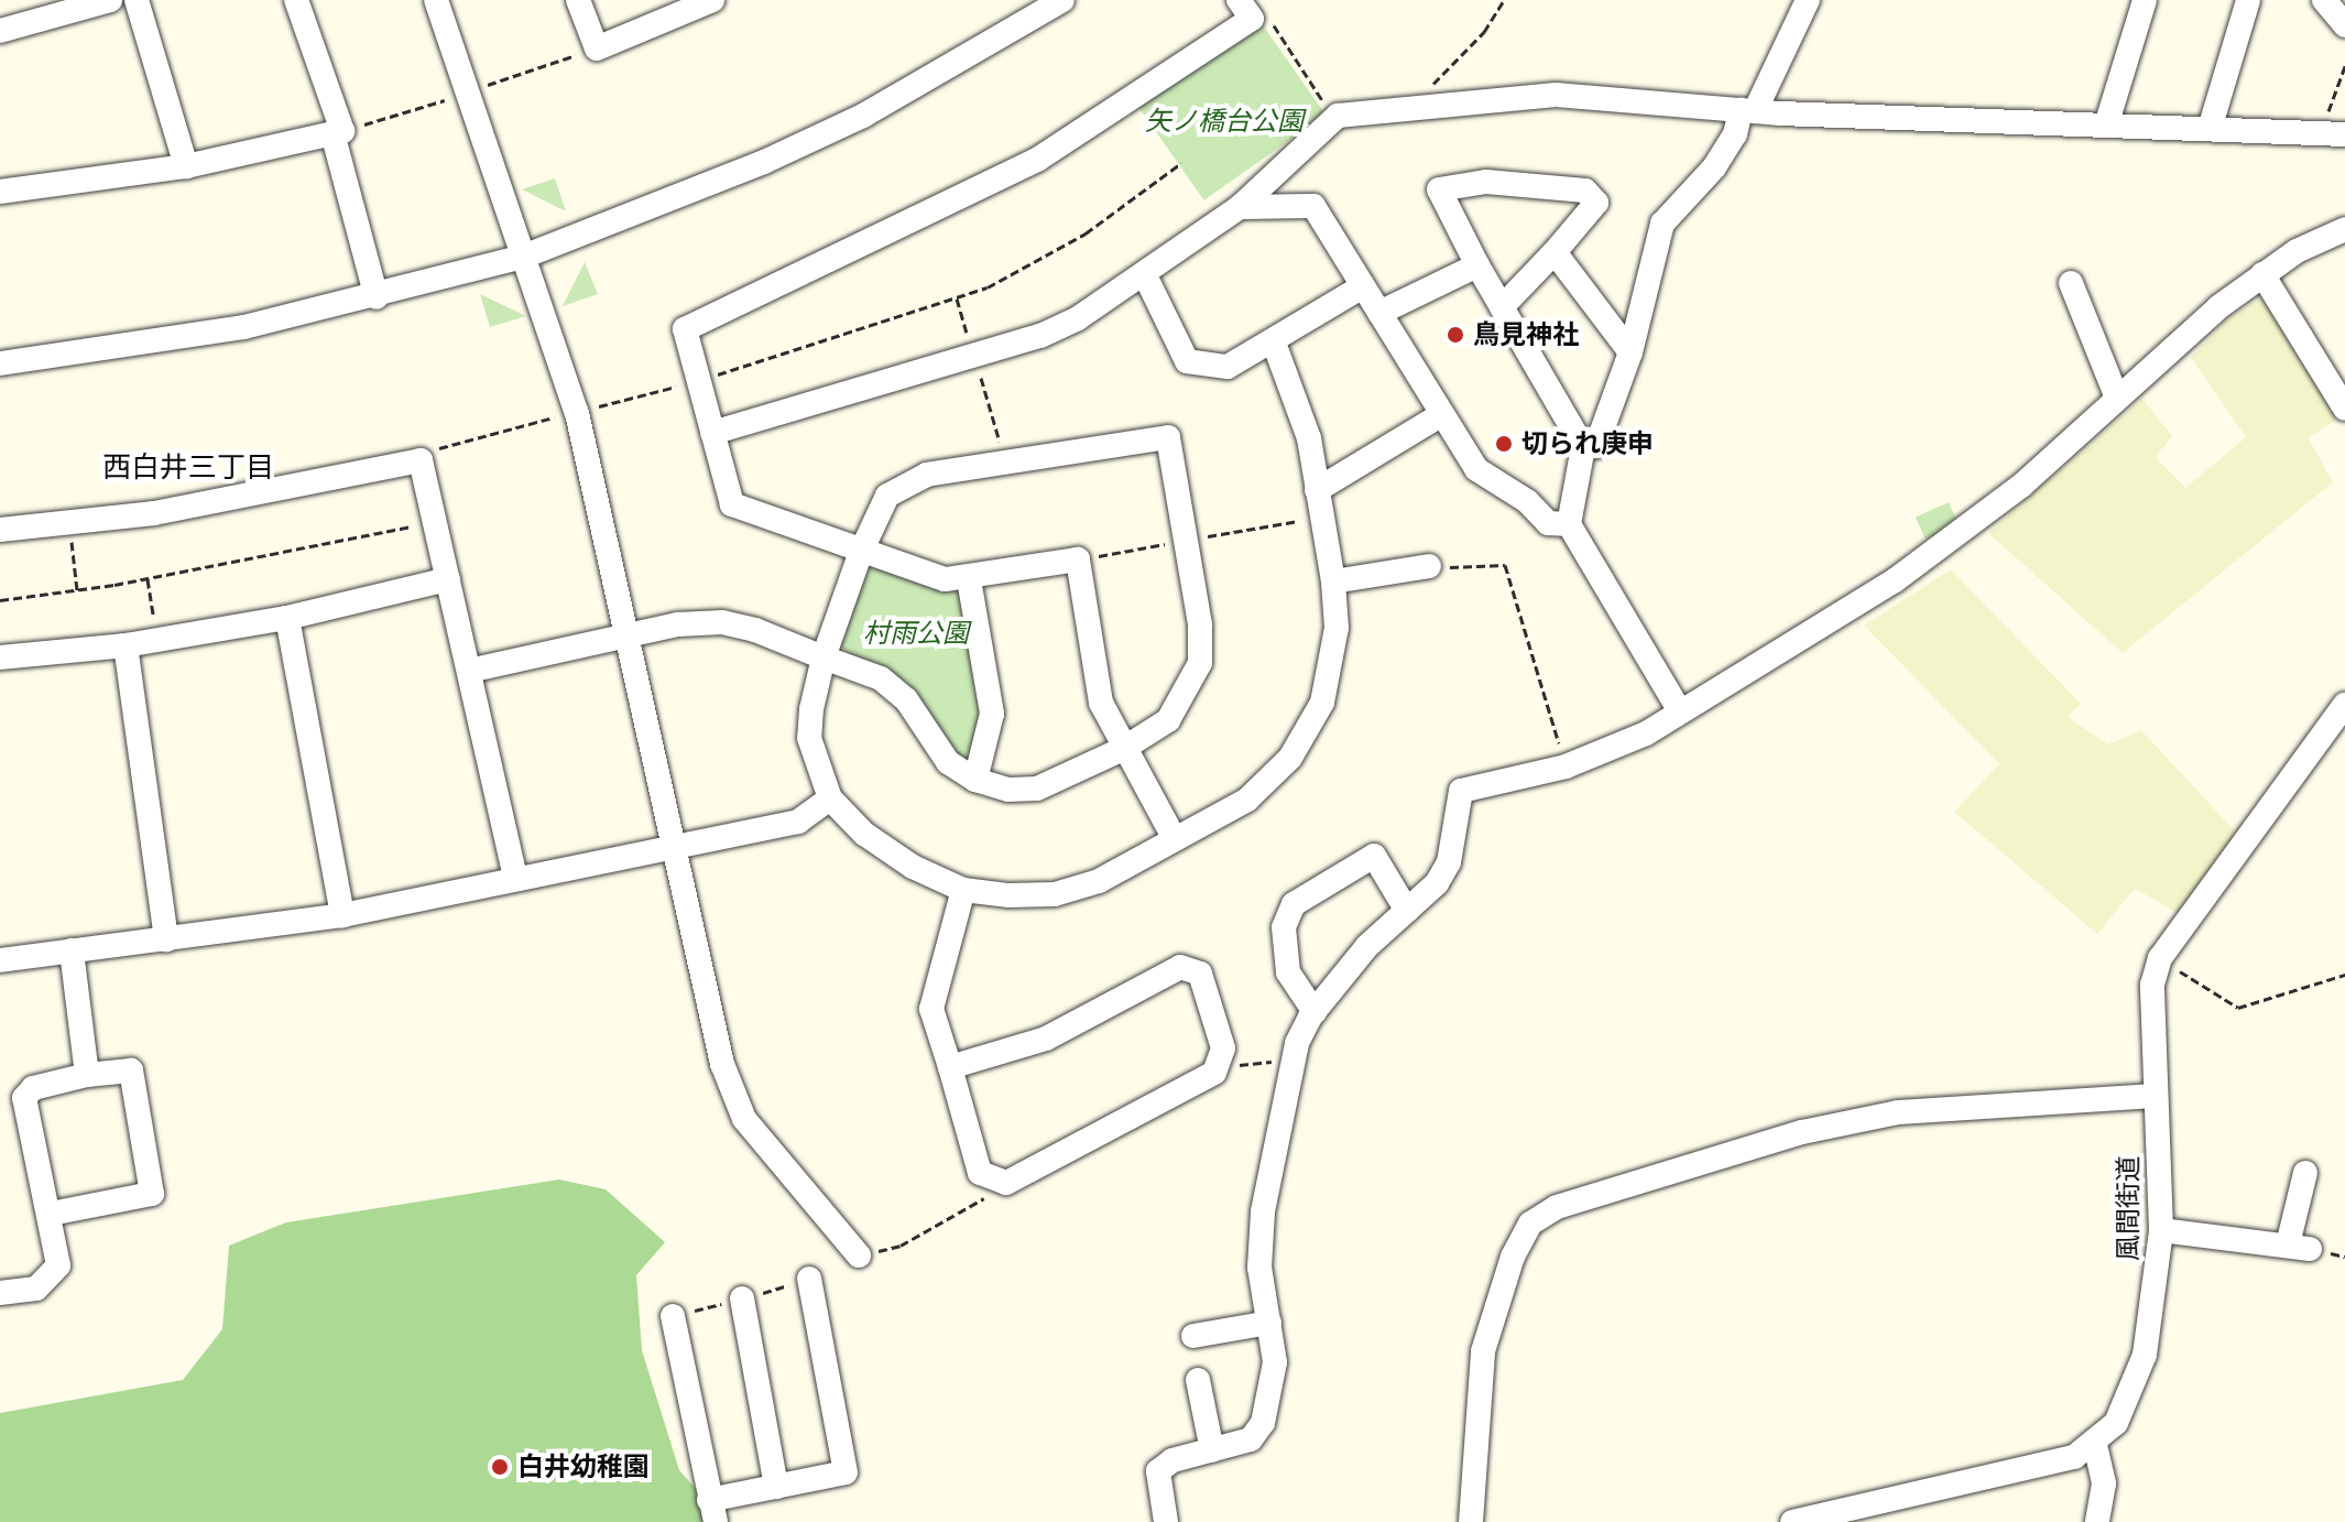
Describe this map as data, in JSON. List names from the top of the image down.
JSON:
{
  "streets": {
    "street": ["風間街道"]
  },
  "districts": ["西白井三丁目"],
  "parks": ["矢ノ橋台公園", "村雨公園"],
  "places": ["鳥見神社", "切られ庚申", "白井幼稚園"]
}
